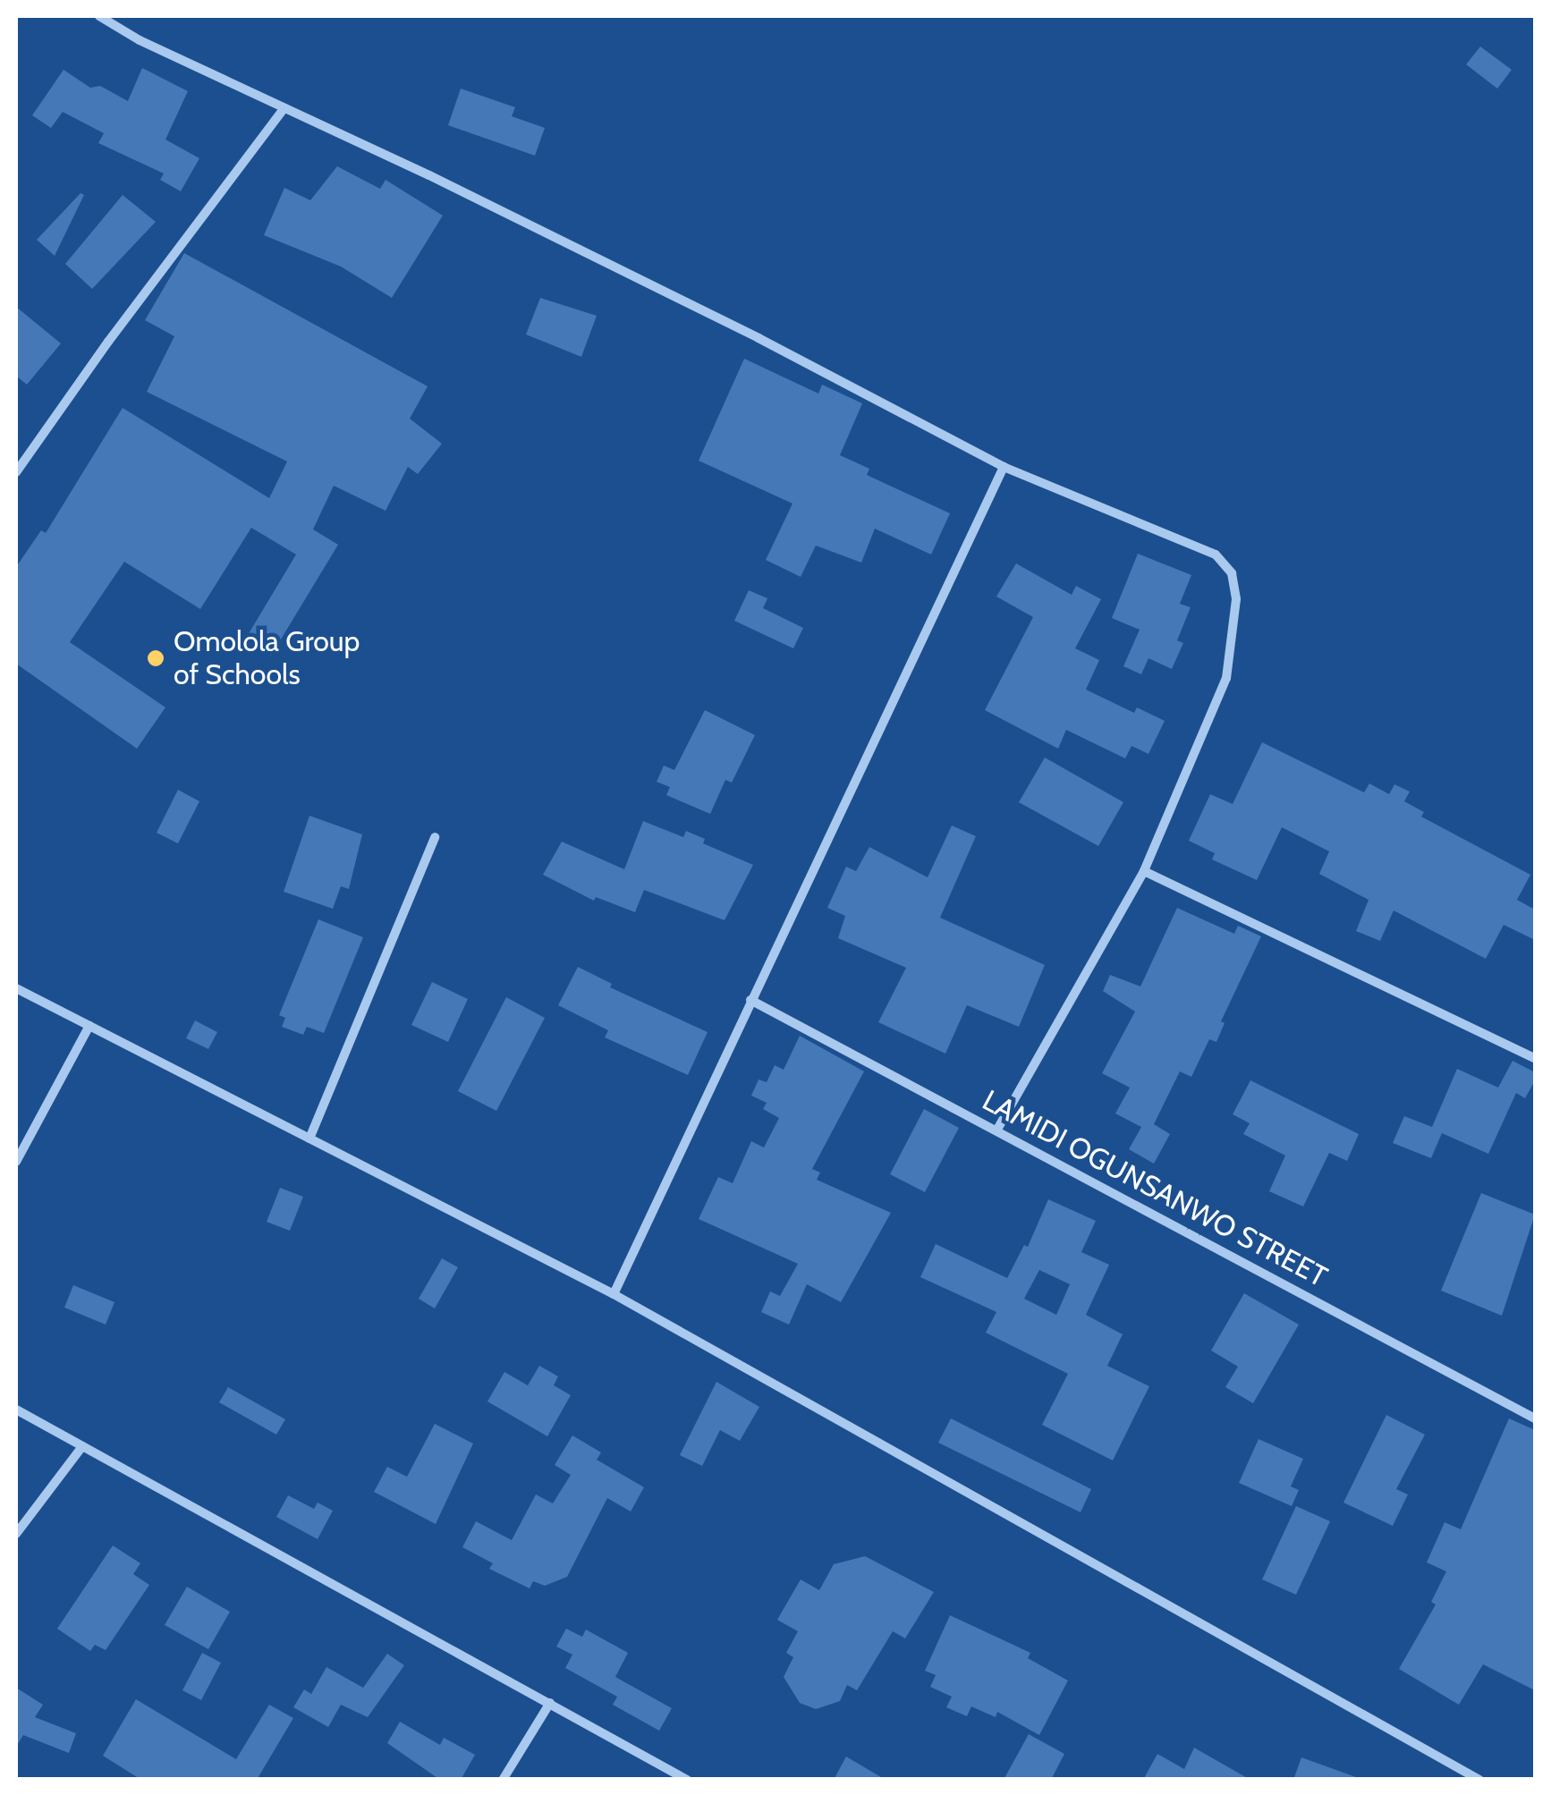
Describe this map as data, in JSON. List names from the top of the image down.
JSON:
{
  "streets": {
    "street": ["LAMIDI OGUNSANWO STREET"]
  },
  "places": ["Omolola Group of Schools"]
}
